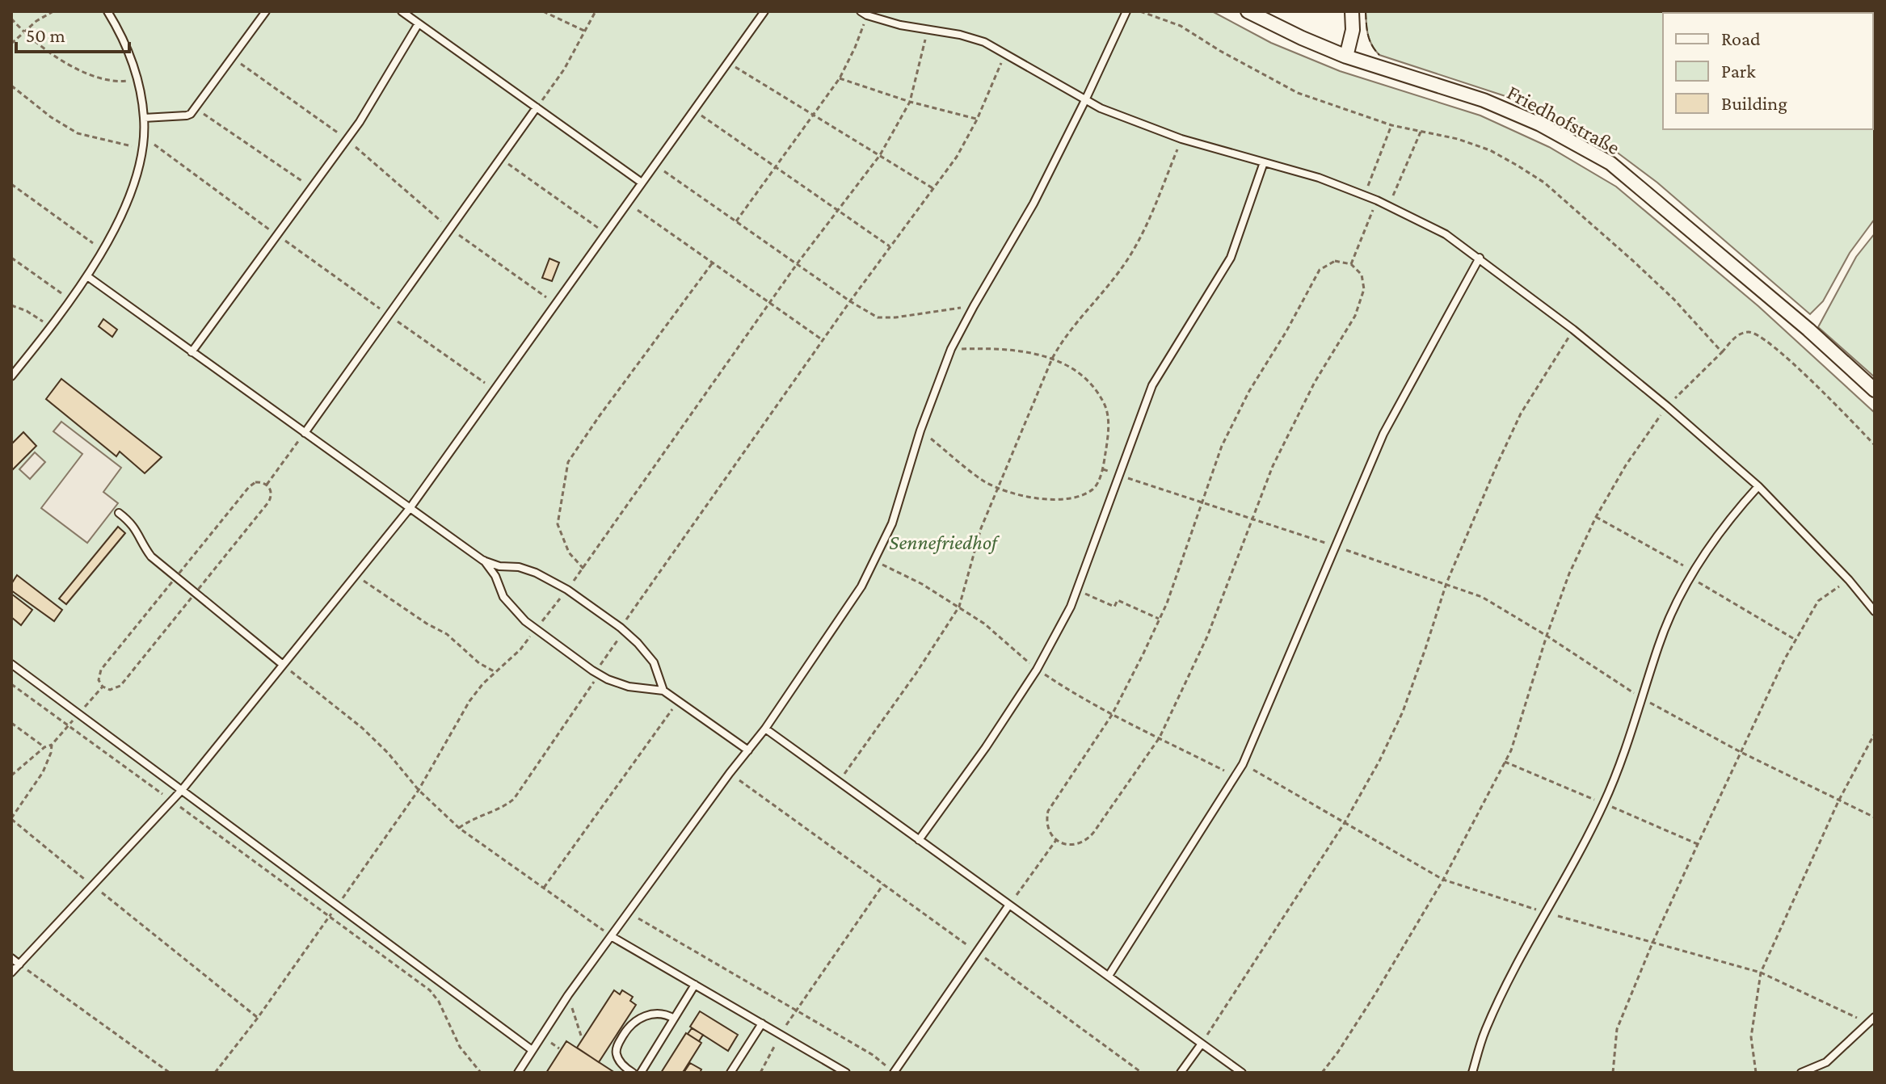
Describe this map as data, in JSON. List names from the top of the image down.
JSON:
{
  "streets": {
    "street": ["Friedhofstraße"]
  },
  "parks": ["Sennefriedhof"],
  "legend": ["Road", "Park", "Building"],
  "scale_bar": "50 m"
}
